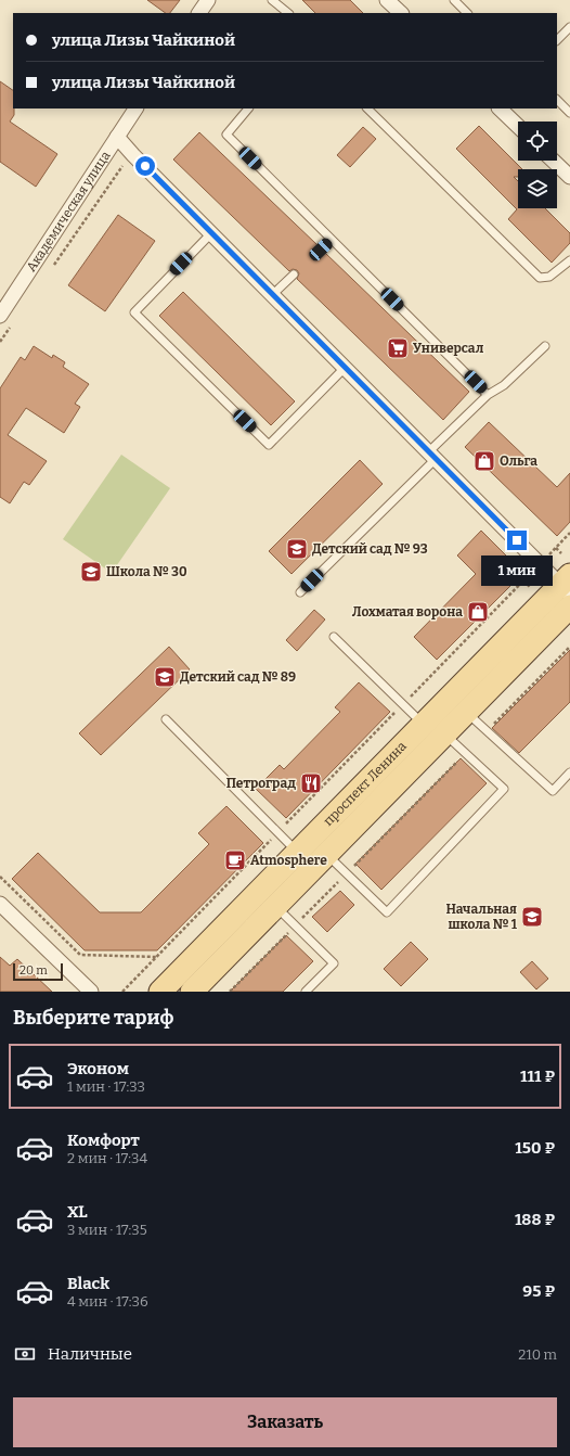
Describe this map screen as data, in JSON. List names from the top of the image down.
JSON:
{
  "streets": {
    "main road": ["проспект Ленина"],
    "street": ["Академическая улица"]
  },
  "places": {
    "supermarket": ["Универсал"],
    "shop": ["Ольга", "Лохматая ворона"],
    "school or university": [
      "Детский сад № 93",
      "Школа № 30",
      "Детский сад № 89",
      "Начальная школа № 1"
    ],
    "restaurant": ["Петроград"],
    "cafe": ["Atmosphere"]
  },
  "scale_bar": "20 m",
  "page": {
    "banner": ["улица Лизы Чайкиной", "улица Лизы Чайкиной"],
    "bubble": "1 мин",
    "scale": "20 m",
    "heading": "Выберите тариф",
    "list": [
      {
        "name": "Эконом",
        "note": "1 мин · 17:33",
        "value": "111 ₽"
      },
      {
        "name": "Комфорт",
        "note": "2 мин · 17:34",
        "value": "150 ₽"
      },
      {
        "name": "XL",
        "note": "3 мин · 17:35",
        "value": "188 ₽"
      },
      {
        "name": "Black",
        "note": "4 мин · 17:36",
        "value": "95 ₽"
      }
    ],
    "pay": ["Наличные", "210 m"],
    "buttons": "Заказать"
  }
}
